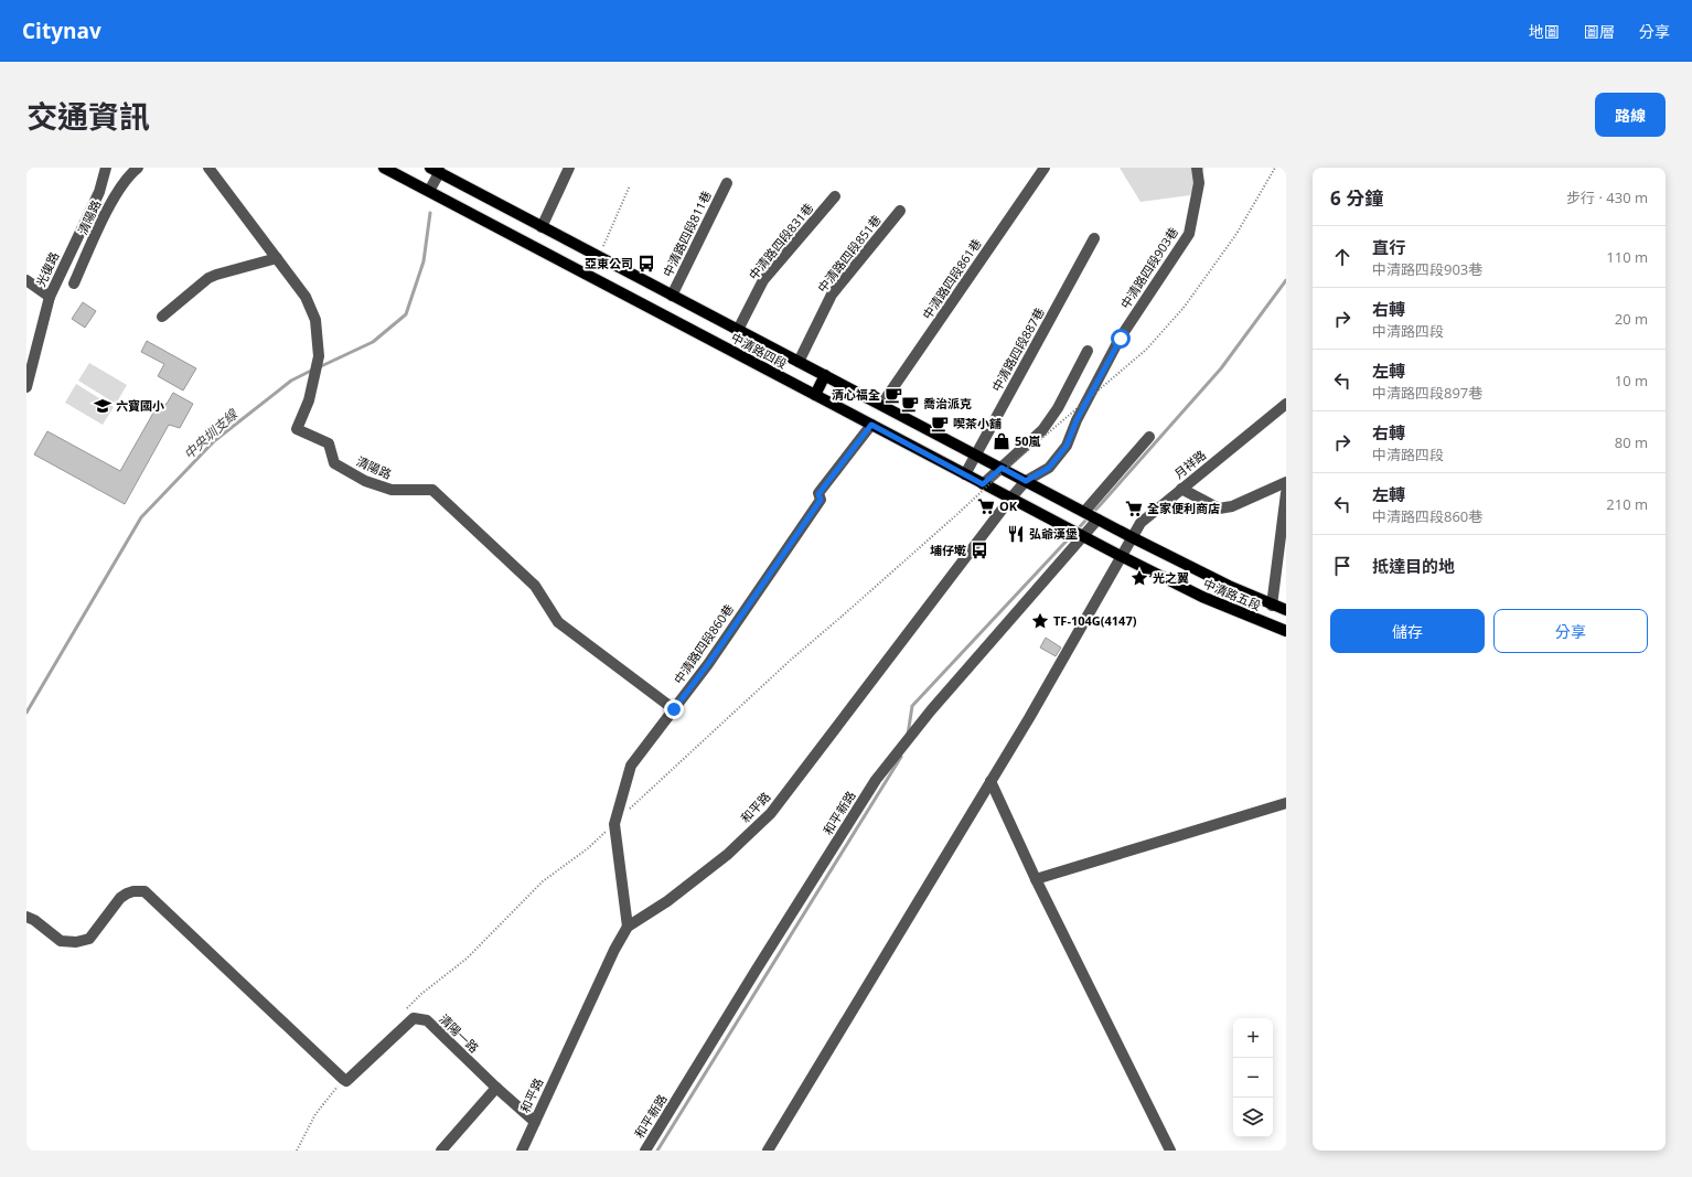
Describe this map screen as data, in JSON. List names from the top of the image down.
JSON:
{
  "streets": {
    "main road": ["中清路四段", "中清路五段"],
    "street": [
      "清陽路",
      "中清路四段811巷",
      "中清路四段831巷",
      "中清路四段851巷",
      "中清路四段903巷",
      "光復路",
      "中清路四段861巷",
      "中清路四段887巷",
      "月祥路",
      "中清路四段860巷",
      "和平路",
      "和平新路",
      "清陽一路"
    ]
  },
  "crossings": [
    ["清陽路", "中清路四段860巷"],
    ["中清路四段811巷", "中清路四段"],
    ["中清路四段831巷", "中清路四段"],
    ["中清路四段851巷", "中清路四段"],
    ["中清路四段903巷", "中清路四段"],
    ["中清路四段903巷", "和平路"],
    ["中清路四段861巷", "中清路四段"],
    ["中清路四段887巷", "中清路四段"],
    ["中清路四段", "月祥路"],
    ["中清路四段", "中清路五段"],
    ["中清路四段", "中清路四段860巷"],
    ["中清路四段", "和平路"],
    ["中清路四段", "和平新路"],
    ["月祥路", "中清路五段"],
    ["中清路四段860巷", "和平路"],
    ["和平路", "清陽一路"]
  ],
  "water": ["中央圳支線"],
  "places": {
    "bus stop": ["亞東公司", "埔仔墘"],
    "cafe": ["清心福全", "喬治派克", "喫茶小舖"],
    "school or university": ["六寶國小"],
    "shop": ["50嵐"],
    "supermarket": ["OK", "全家便利商店"],
    "restaurant": ["弘爺漢堡"],
    "place": ["光之翼", "TF-104G(4147)"]
  },
  "page": {
    "header": "Citynav",
    "nav": ["地圖", "圖層", "分享"],
    "title": "交通資訊",
    "buttons": [
      "路線",
      ["儲存", "分享"]
    ],
    "heading": ["6 分鐘", "步行 · 430 m"],
    "list": [
      ["直行", "中清路四段903巷", "110 m"],
      ["右轉", "中清路四段", "20 m"],
      ["左轉", "中清路四段897巷", "10 m"],
      ["右轉", "中清路四段", "80 m"],
      ["左轉", "中清路四段860巷", "210 m"],
      "抵達目的地"
    ],
    "map_buttons": ["+", "−"]
  }
}
